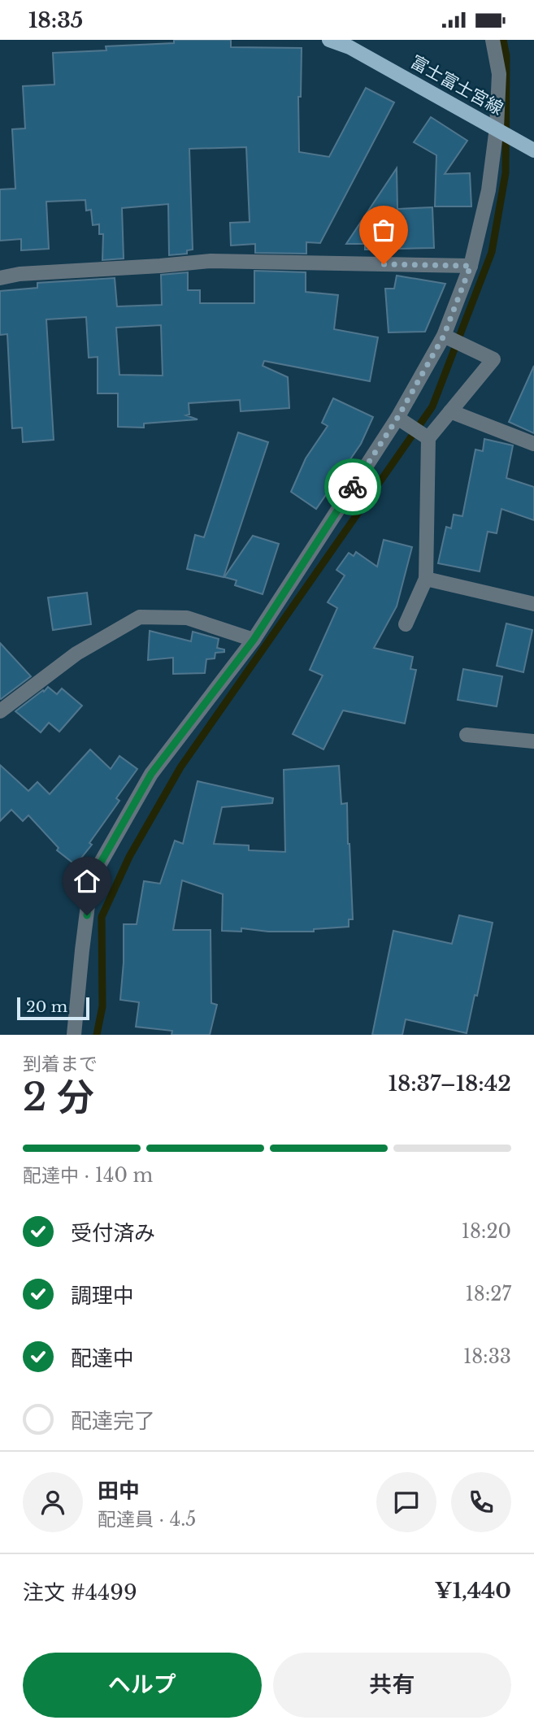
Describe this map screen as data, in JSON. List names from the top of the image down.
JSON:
{
  "streets": {
    "main road": ["富士富士宮線"]
  },
  "scale_bar": "20 m",
  "page": {
    "status": "18:35",
    "scale": "20 m",
    "heading": ["2 分", "到着まで", "18:37–18:42"],
    "panel": [
      "田中",
      "配達員 · 4.5",
      "注文 #4499",
      "¥1,440"
    ],
    "bar": "配達中 · 140 m",
    "list": [
      ["受付済み", "18:20"],
      ["調理中", "18:27"],
      ["配達中", "18:33"],
      "配達完了"
    ],
    "buttons": ["ヘルプ", "共有"]
  }
}
